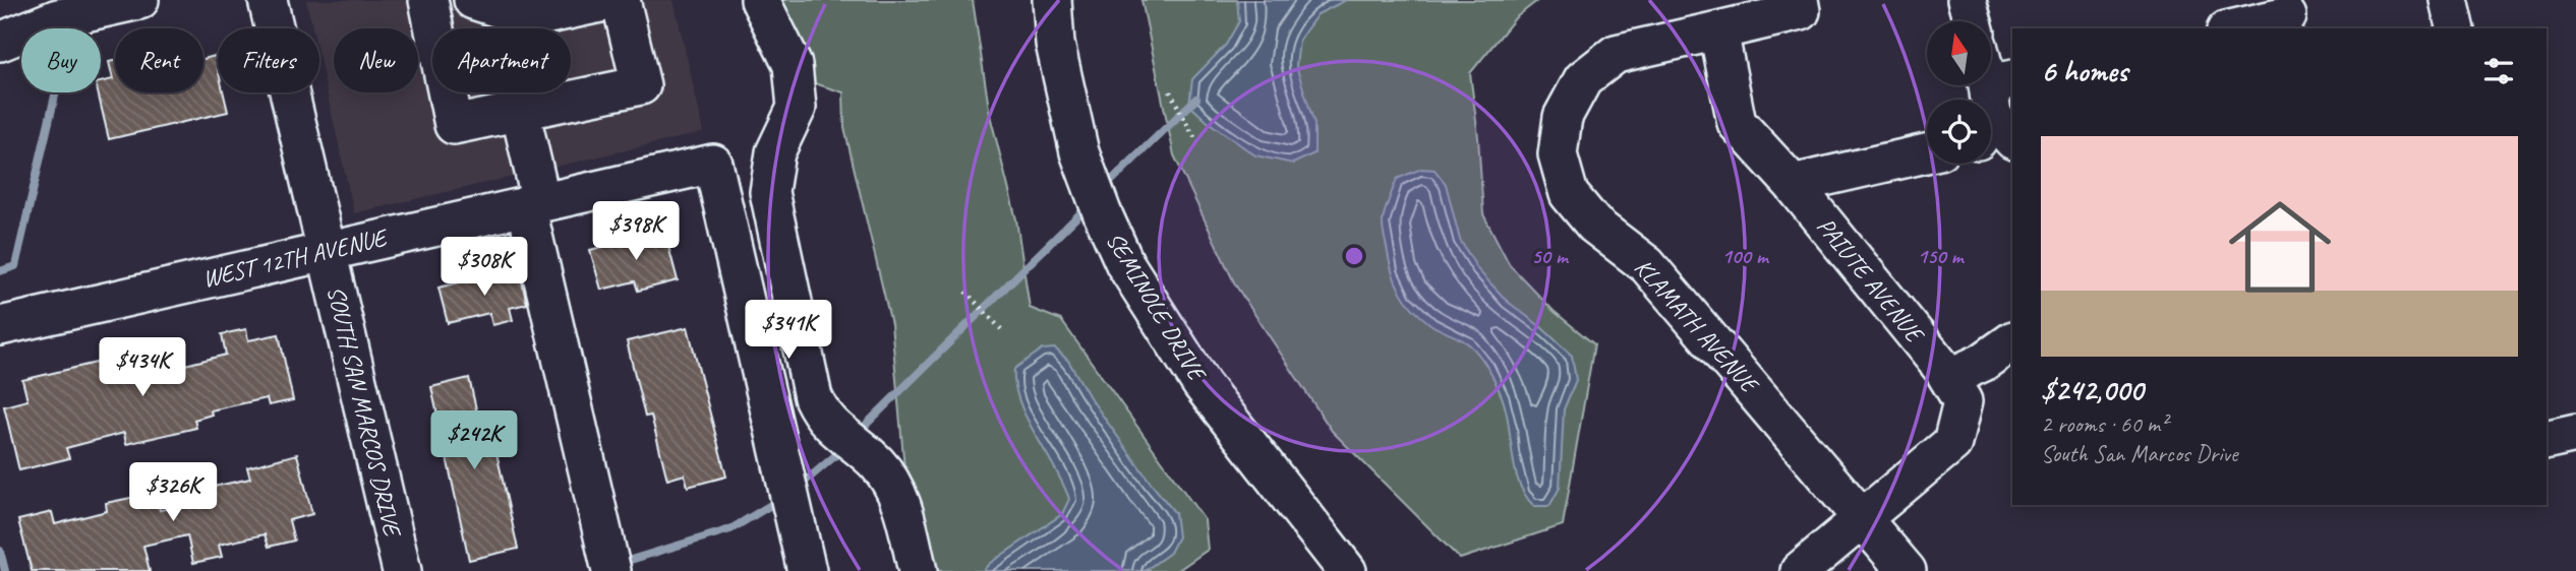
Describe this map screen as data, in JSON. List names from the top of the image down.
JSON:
{
  "streets": {
    "street": [
      "WEST 12TH AVENUE",
      "PAIUTE AVENUE",
      "SEMINOLE DRIVE",
      "KLAMATH AVENUE",
      "SOUTH SAN MARCOS DRIVE"
    ]
  },
  "crossings": [
    ["WEST 12TH AVENUE", "SOUTH SAN MARCOS DRIVE"],
    ["PAIUTE AVENUE", "KLAMATH AVENUE"]
  ],
  "north": "top",
  "page": {
    "chip": [
      "Buy",
      "Rent",
      "Filters",
      "New",
      "Apartment"
    ],
    "heading": "6 homes",
    "list": [
      {
        "name": "$242,000",
        "note": "2 rooms · 60 m² · South San Marcos Drive"
      }
    ],
    "price": [
      "$398K",
      "$308K",
      "$341K",
      "$434K",
      "$242K",
      "$326K"
    ]
  },
  "rings": ["50 m", "100 m", "150 m"]
}
